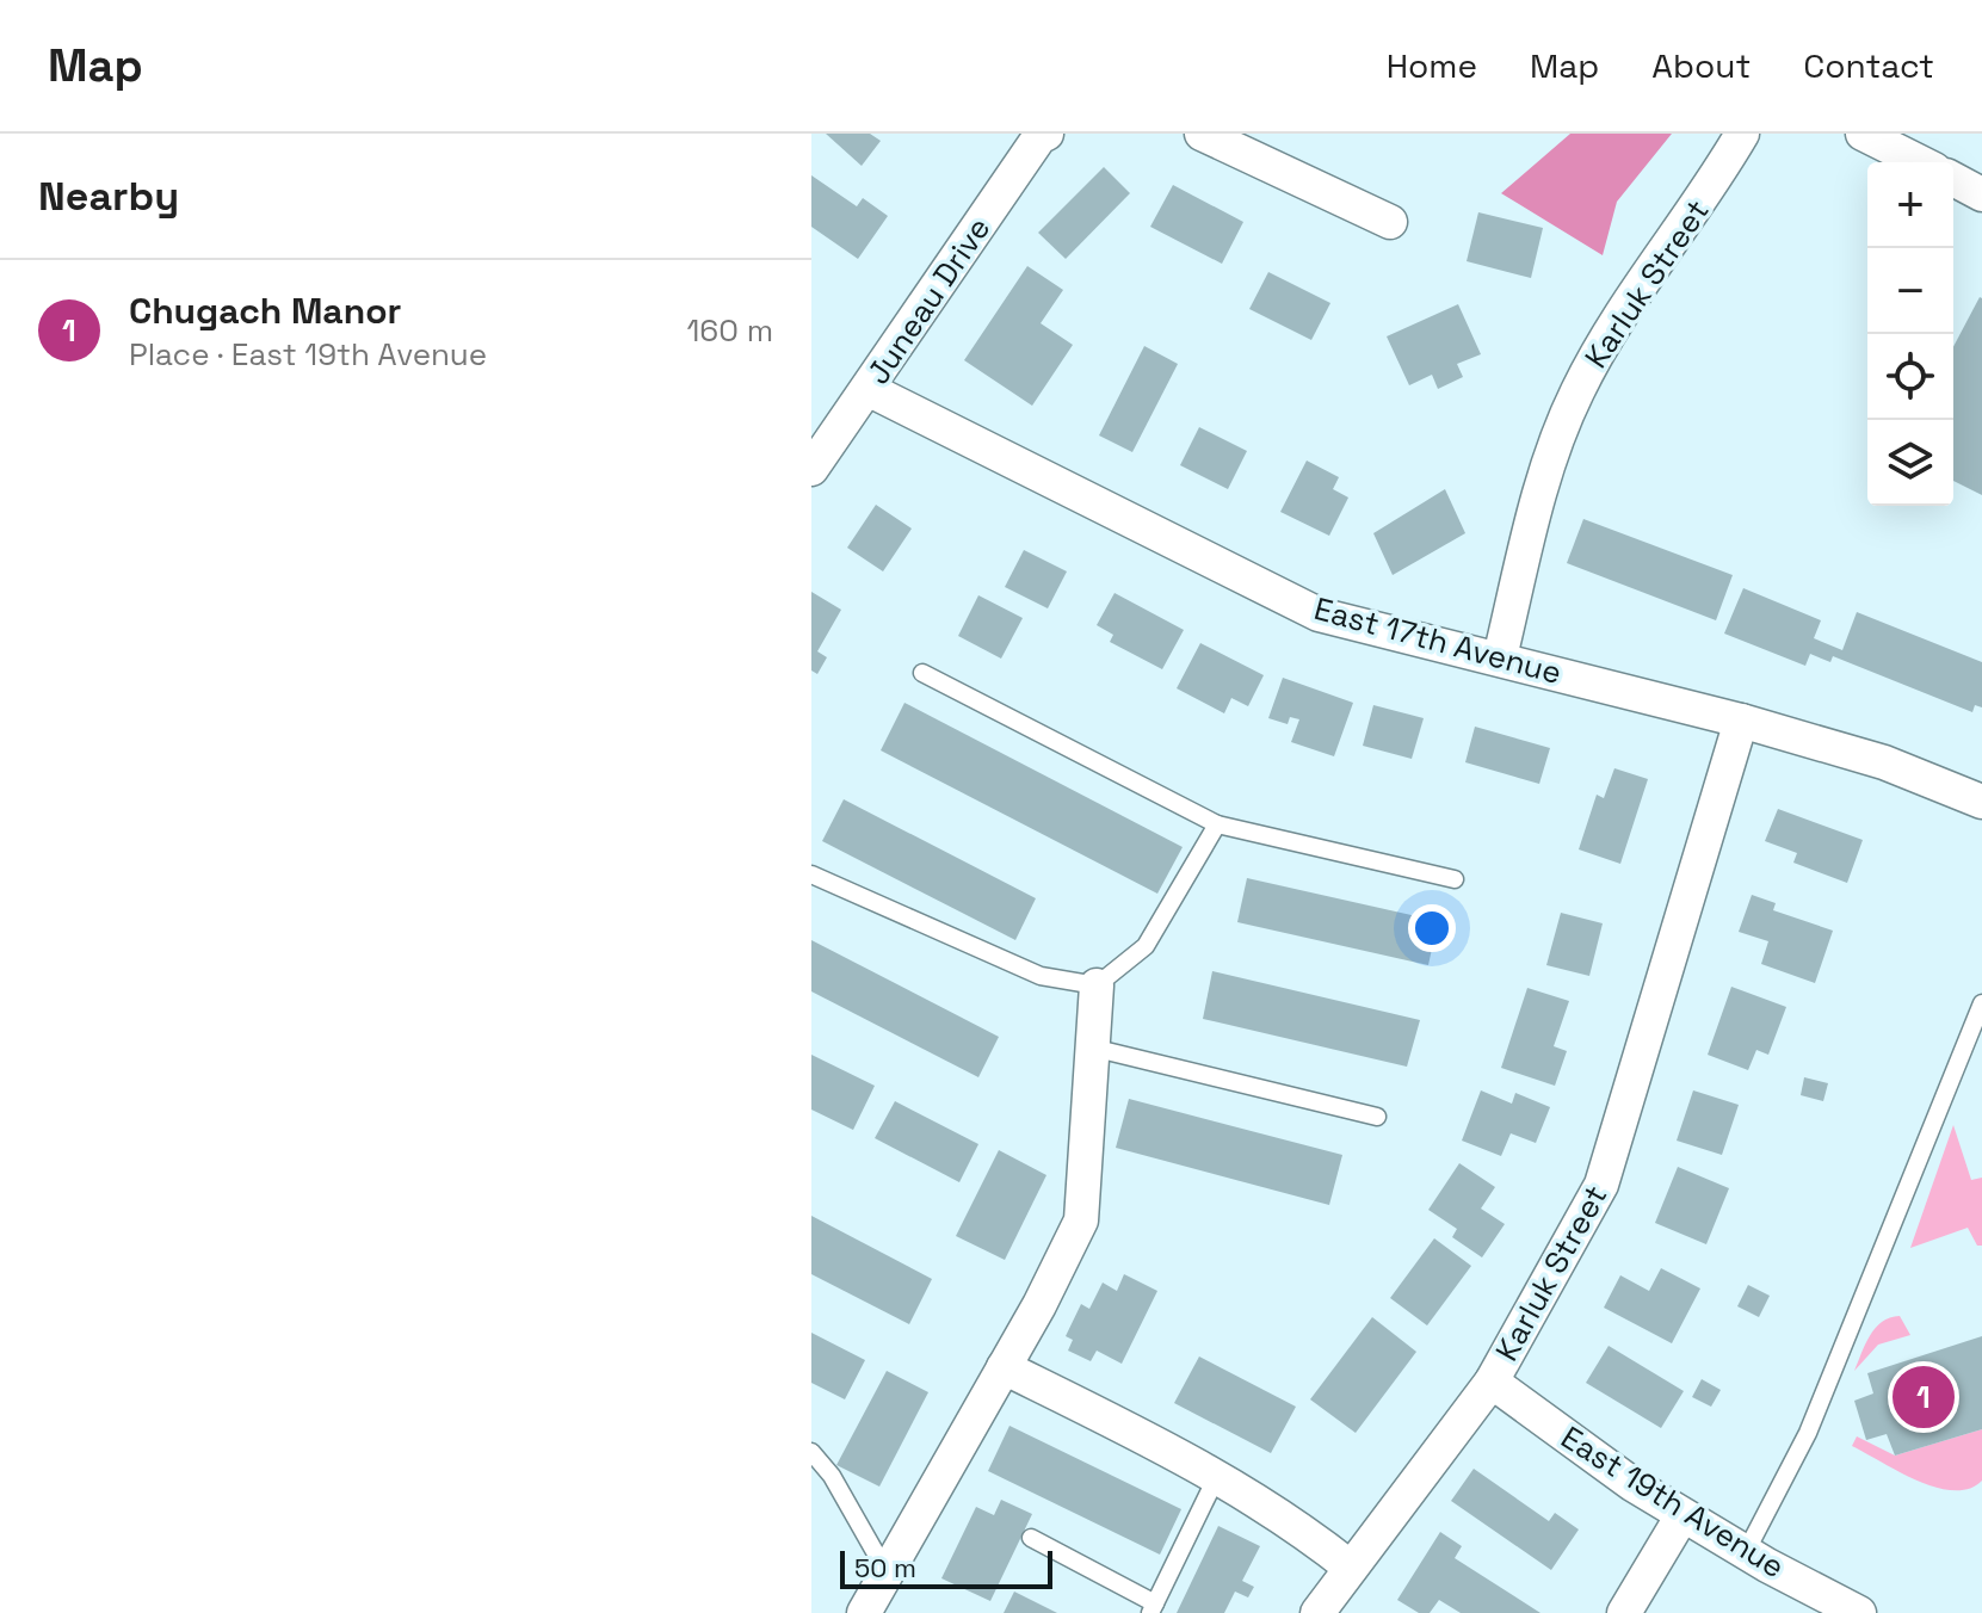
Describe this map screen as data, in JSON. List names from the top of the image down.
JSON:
{
  "streets": {
    "street": [
      "Karluk Street",
      "Juneau Drive",
      "East 17th Avenue",
      "East 19th Avenue"
    ]
  },
  "crossings": [
    ["Karluk Street", "East 17th Avenue"],
    ["Karluk Street", "East 19th Avenue"],
    ["Juneau Drive", "East 17th Avenue"]
  ],
  "scale_bar": "50 m",
  "page": {
    "header": "Map",
    "nav": [
      "Home",
      "Map",
      "About",
      "Contact"
    ],
    "heading": "Nearby",
    "map_buttons": ["+", "−"],
    "list": [
      {
        "mark": "1",
        "name": "Chugach Manor",
        "note": "Place · East 19th Avenue",
        "value": "160 m"
      }
    ],
    "pins": "1",
    "scale": "50 m"
  }
}
